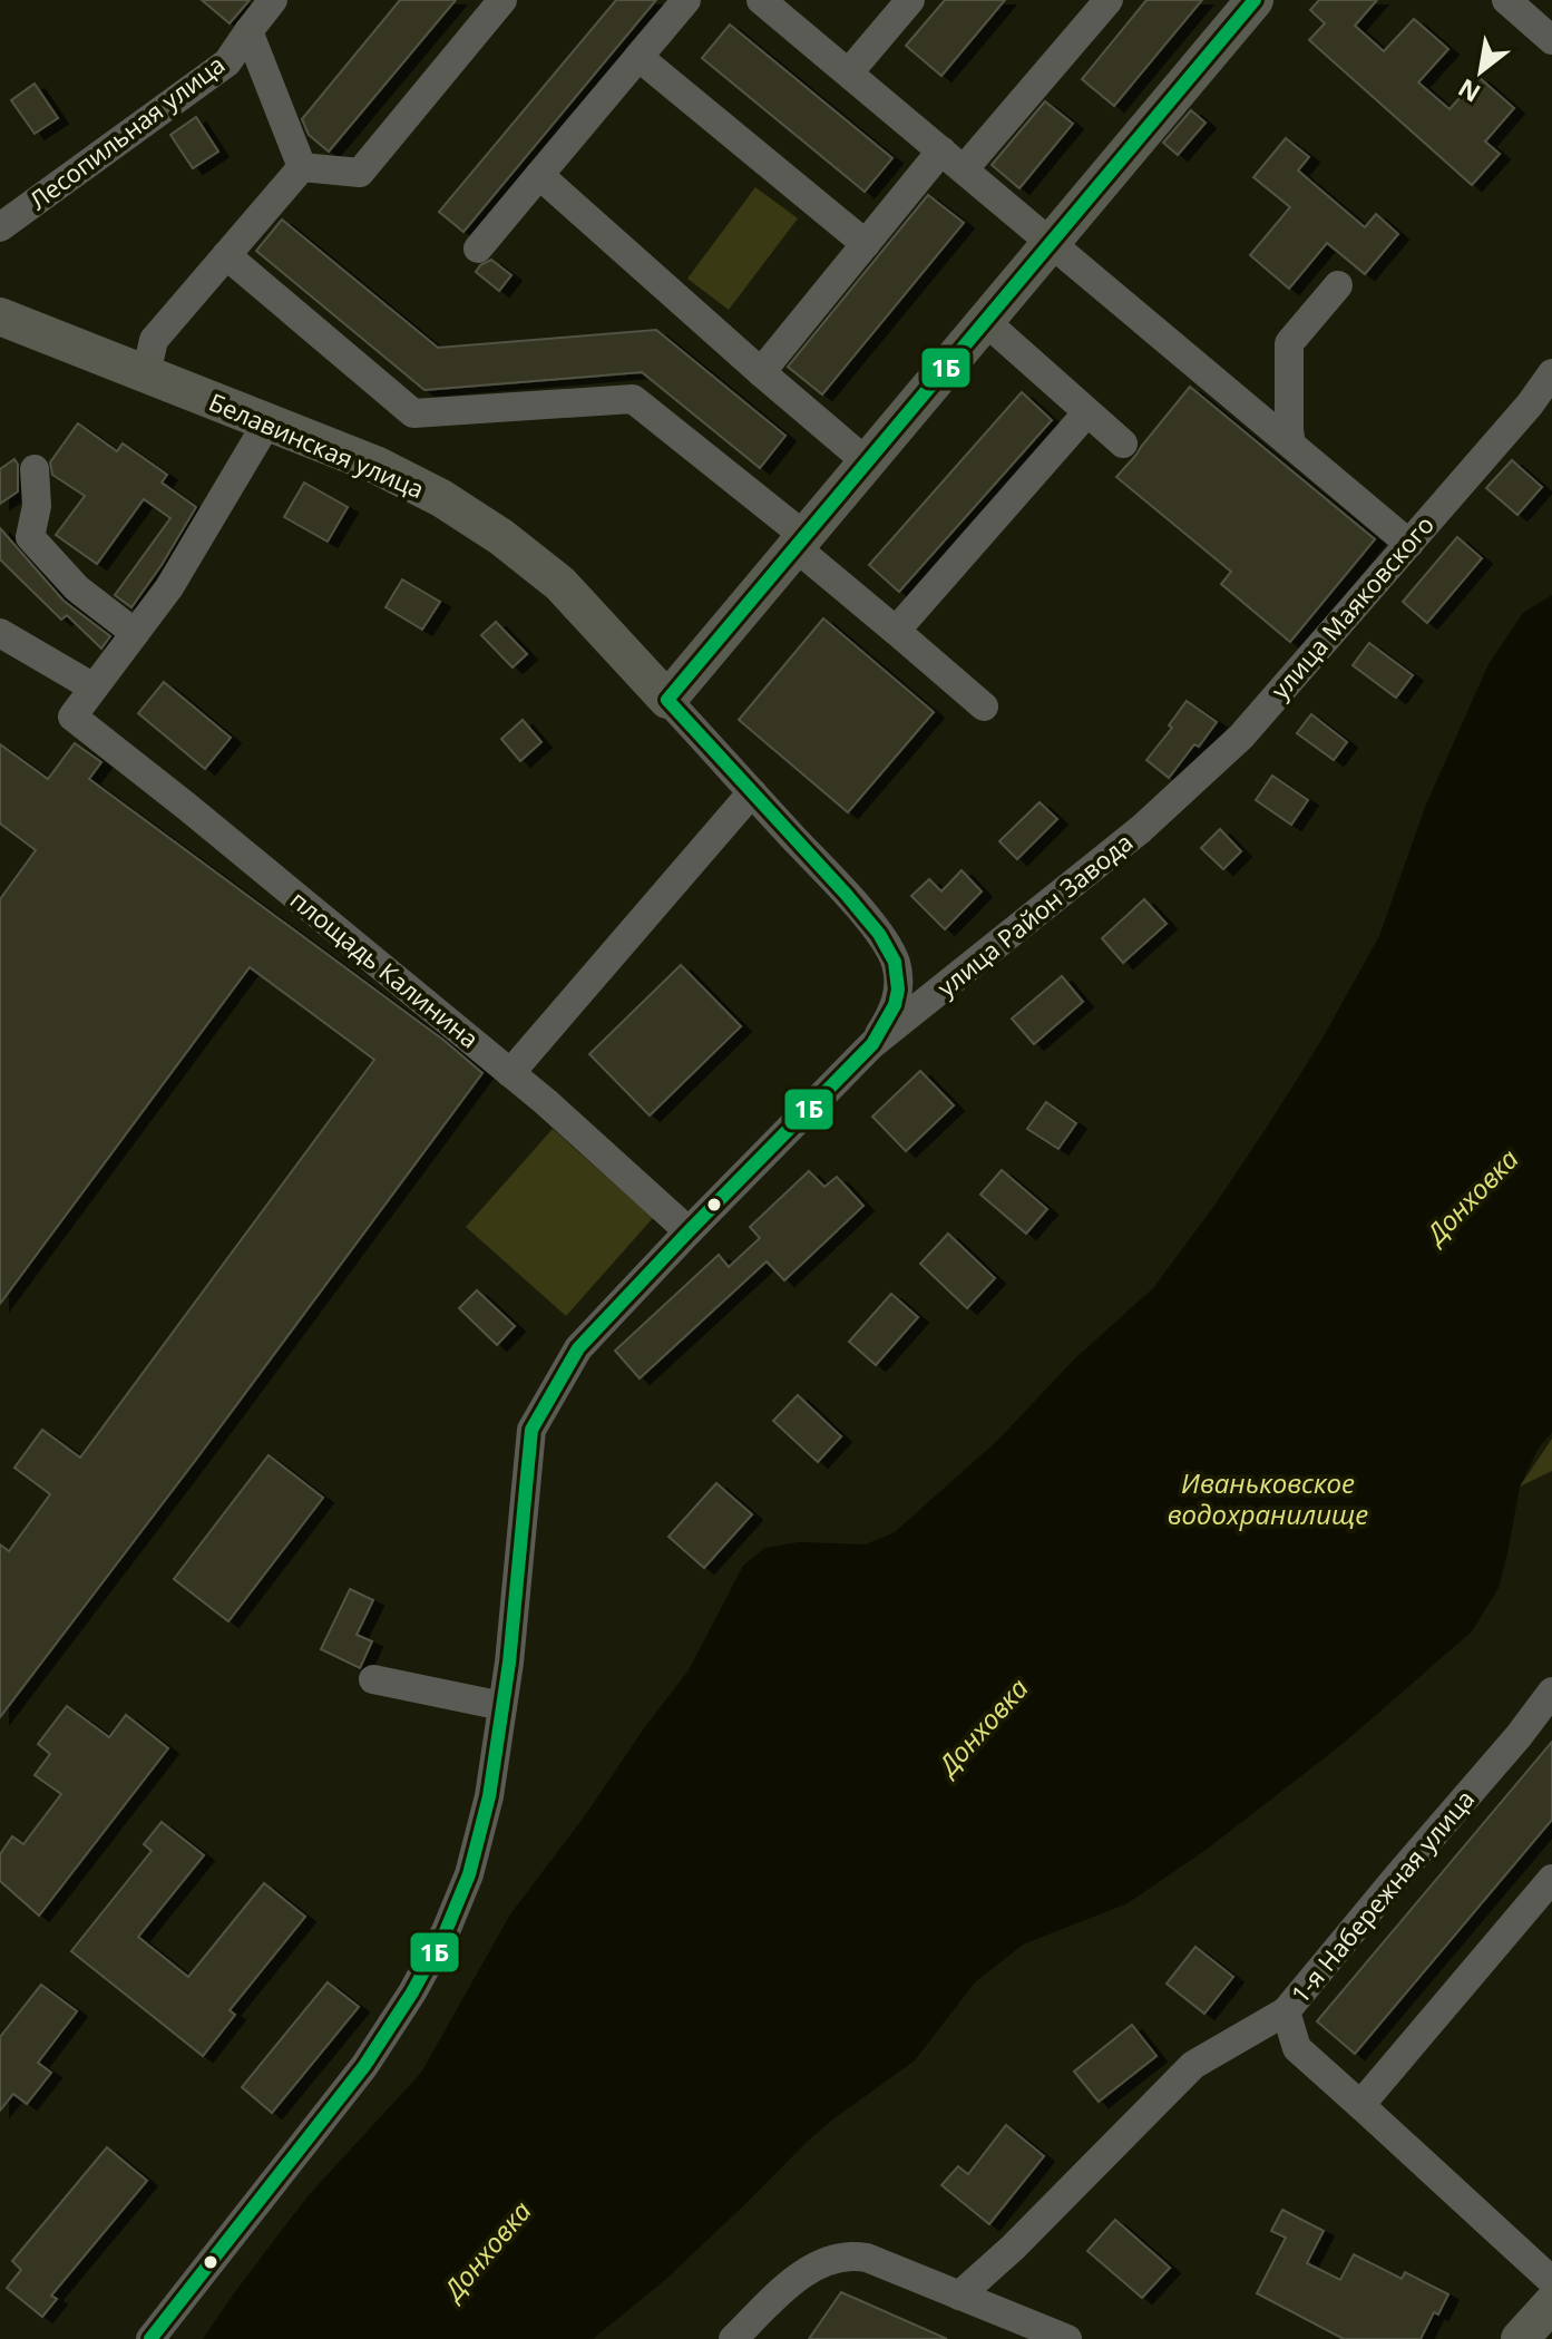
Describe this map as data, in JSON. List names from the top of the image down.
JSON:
{
  "streets": {
    "main road": ["Белавинская улица"],
    "street": [
      "Лесопильная улица",
      "улица Маяковского",
      "улица Район Завода",
      "площадь Калинина",
      "1-я Набережная улица"
    ]
  },
  "crossings": [
    ["Белавинская улица", "улица Район Завода"],
    ["улица Маяковского", "улица Район Завода"],
    ["улица Район Завода", "площадь Калинина"]
  ],
  "water": ["Донховка", "Иваньковское водохранилище"],
  "lines": ["transit line 1Б"],
  "north": "bottom left"
}
